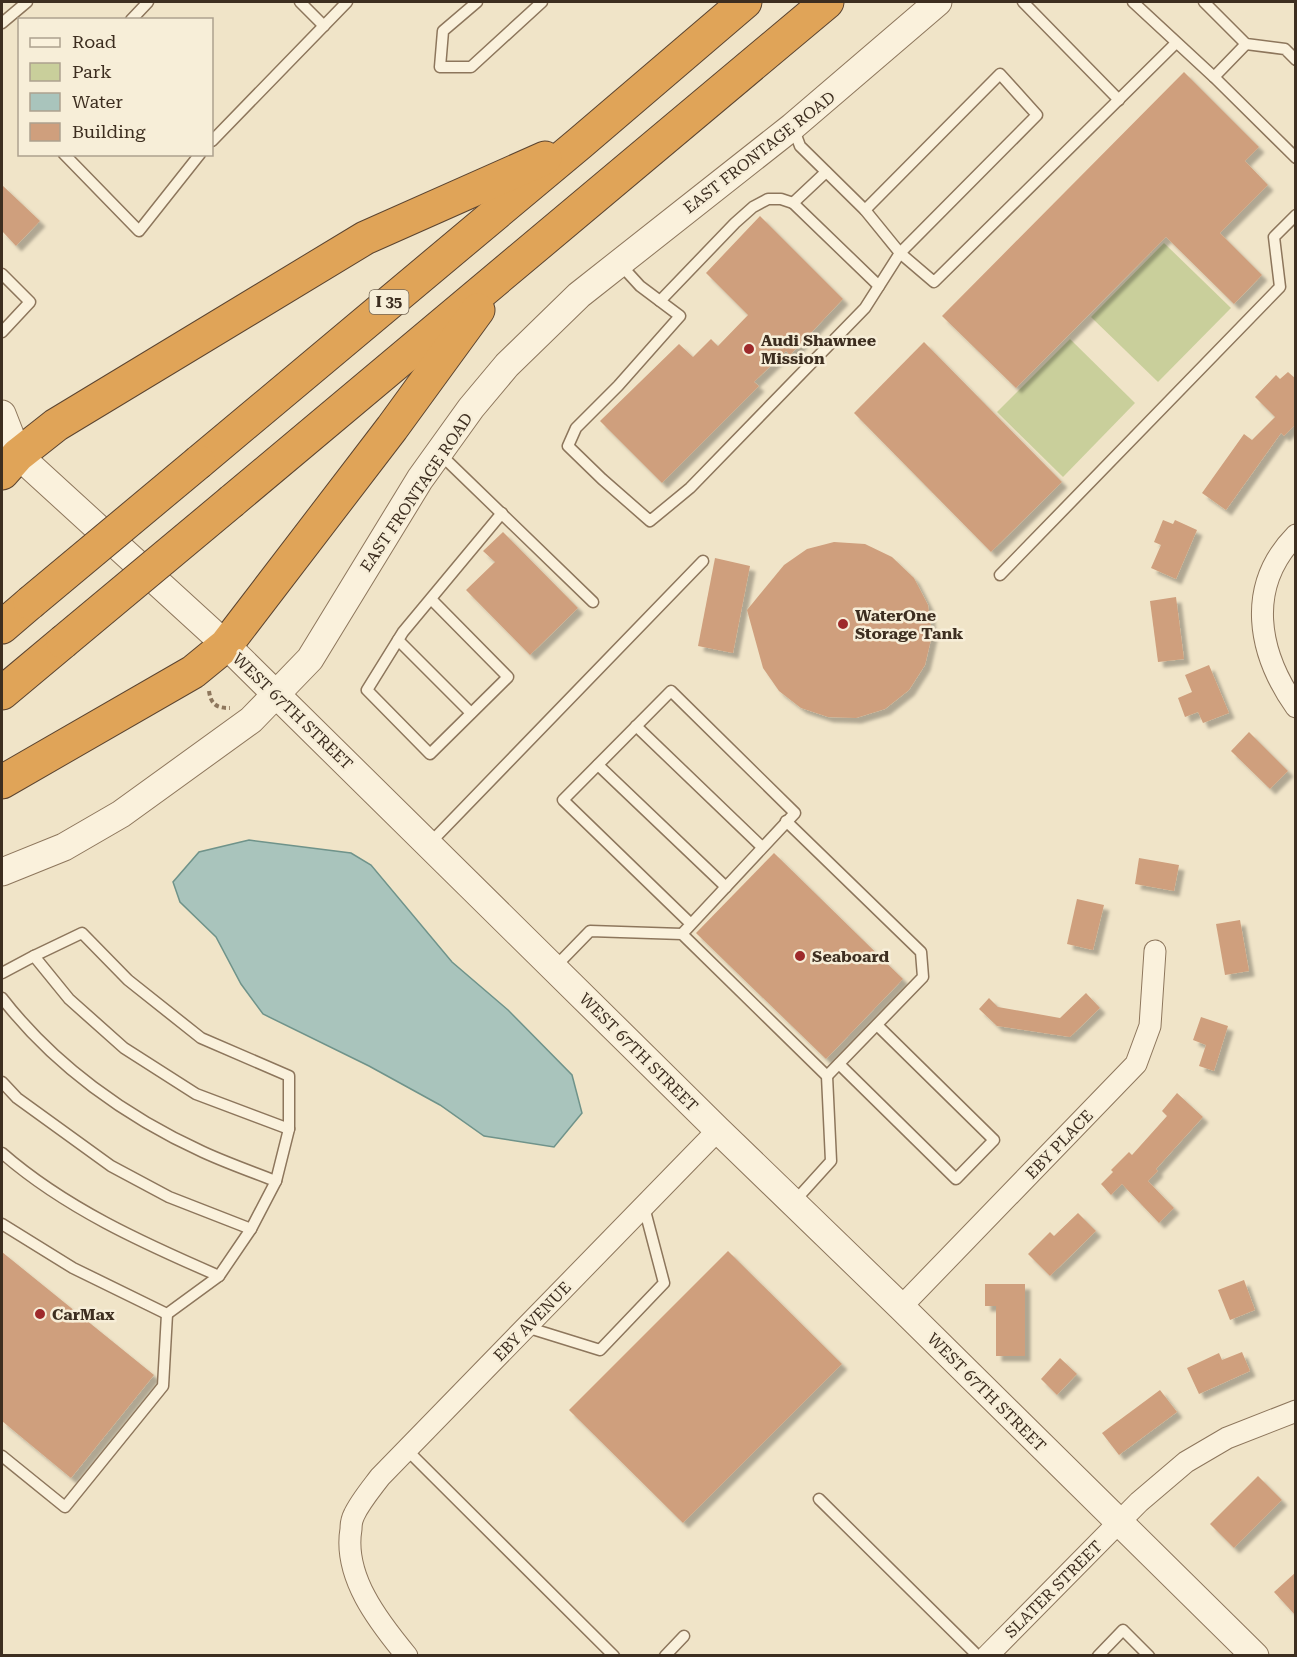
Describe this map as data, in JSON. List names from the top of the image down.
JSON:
{
  "streets": {
    "highway": ["I 35"],
    "street": [
      "EAST FRONTAGE ROAD",
      "WEST 67TH STREET",
      "EBY PLACE",
      "EBY AVENUE",
      "SLATER STREET"
    ]
  },
  "crossings": [
    ["EAST FRONTAGE ROAD", "WEST 67TH STREET"],
    ["WEST 67TH STREET", "EBY PLACE"],
    ["WEST 67TH STREET", "EBY AVENUE"],
    ["WEST 67TH STREET", "SLATER STREET"]
  ],
  "places": [
    "Audi Shawnee Mission",
    "WaterOne Storage Tank",
    "Seaboard",
    "CarMax"
  ],
  "legend": [
    "Road",
    "Park",
    "Water",
    "Building"
  ]
}
